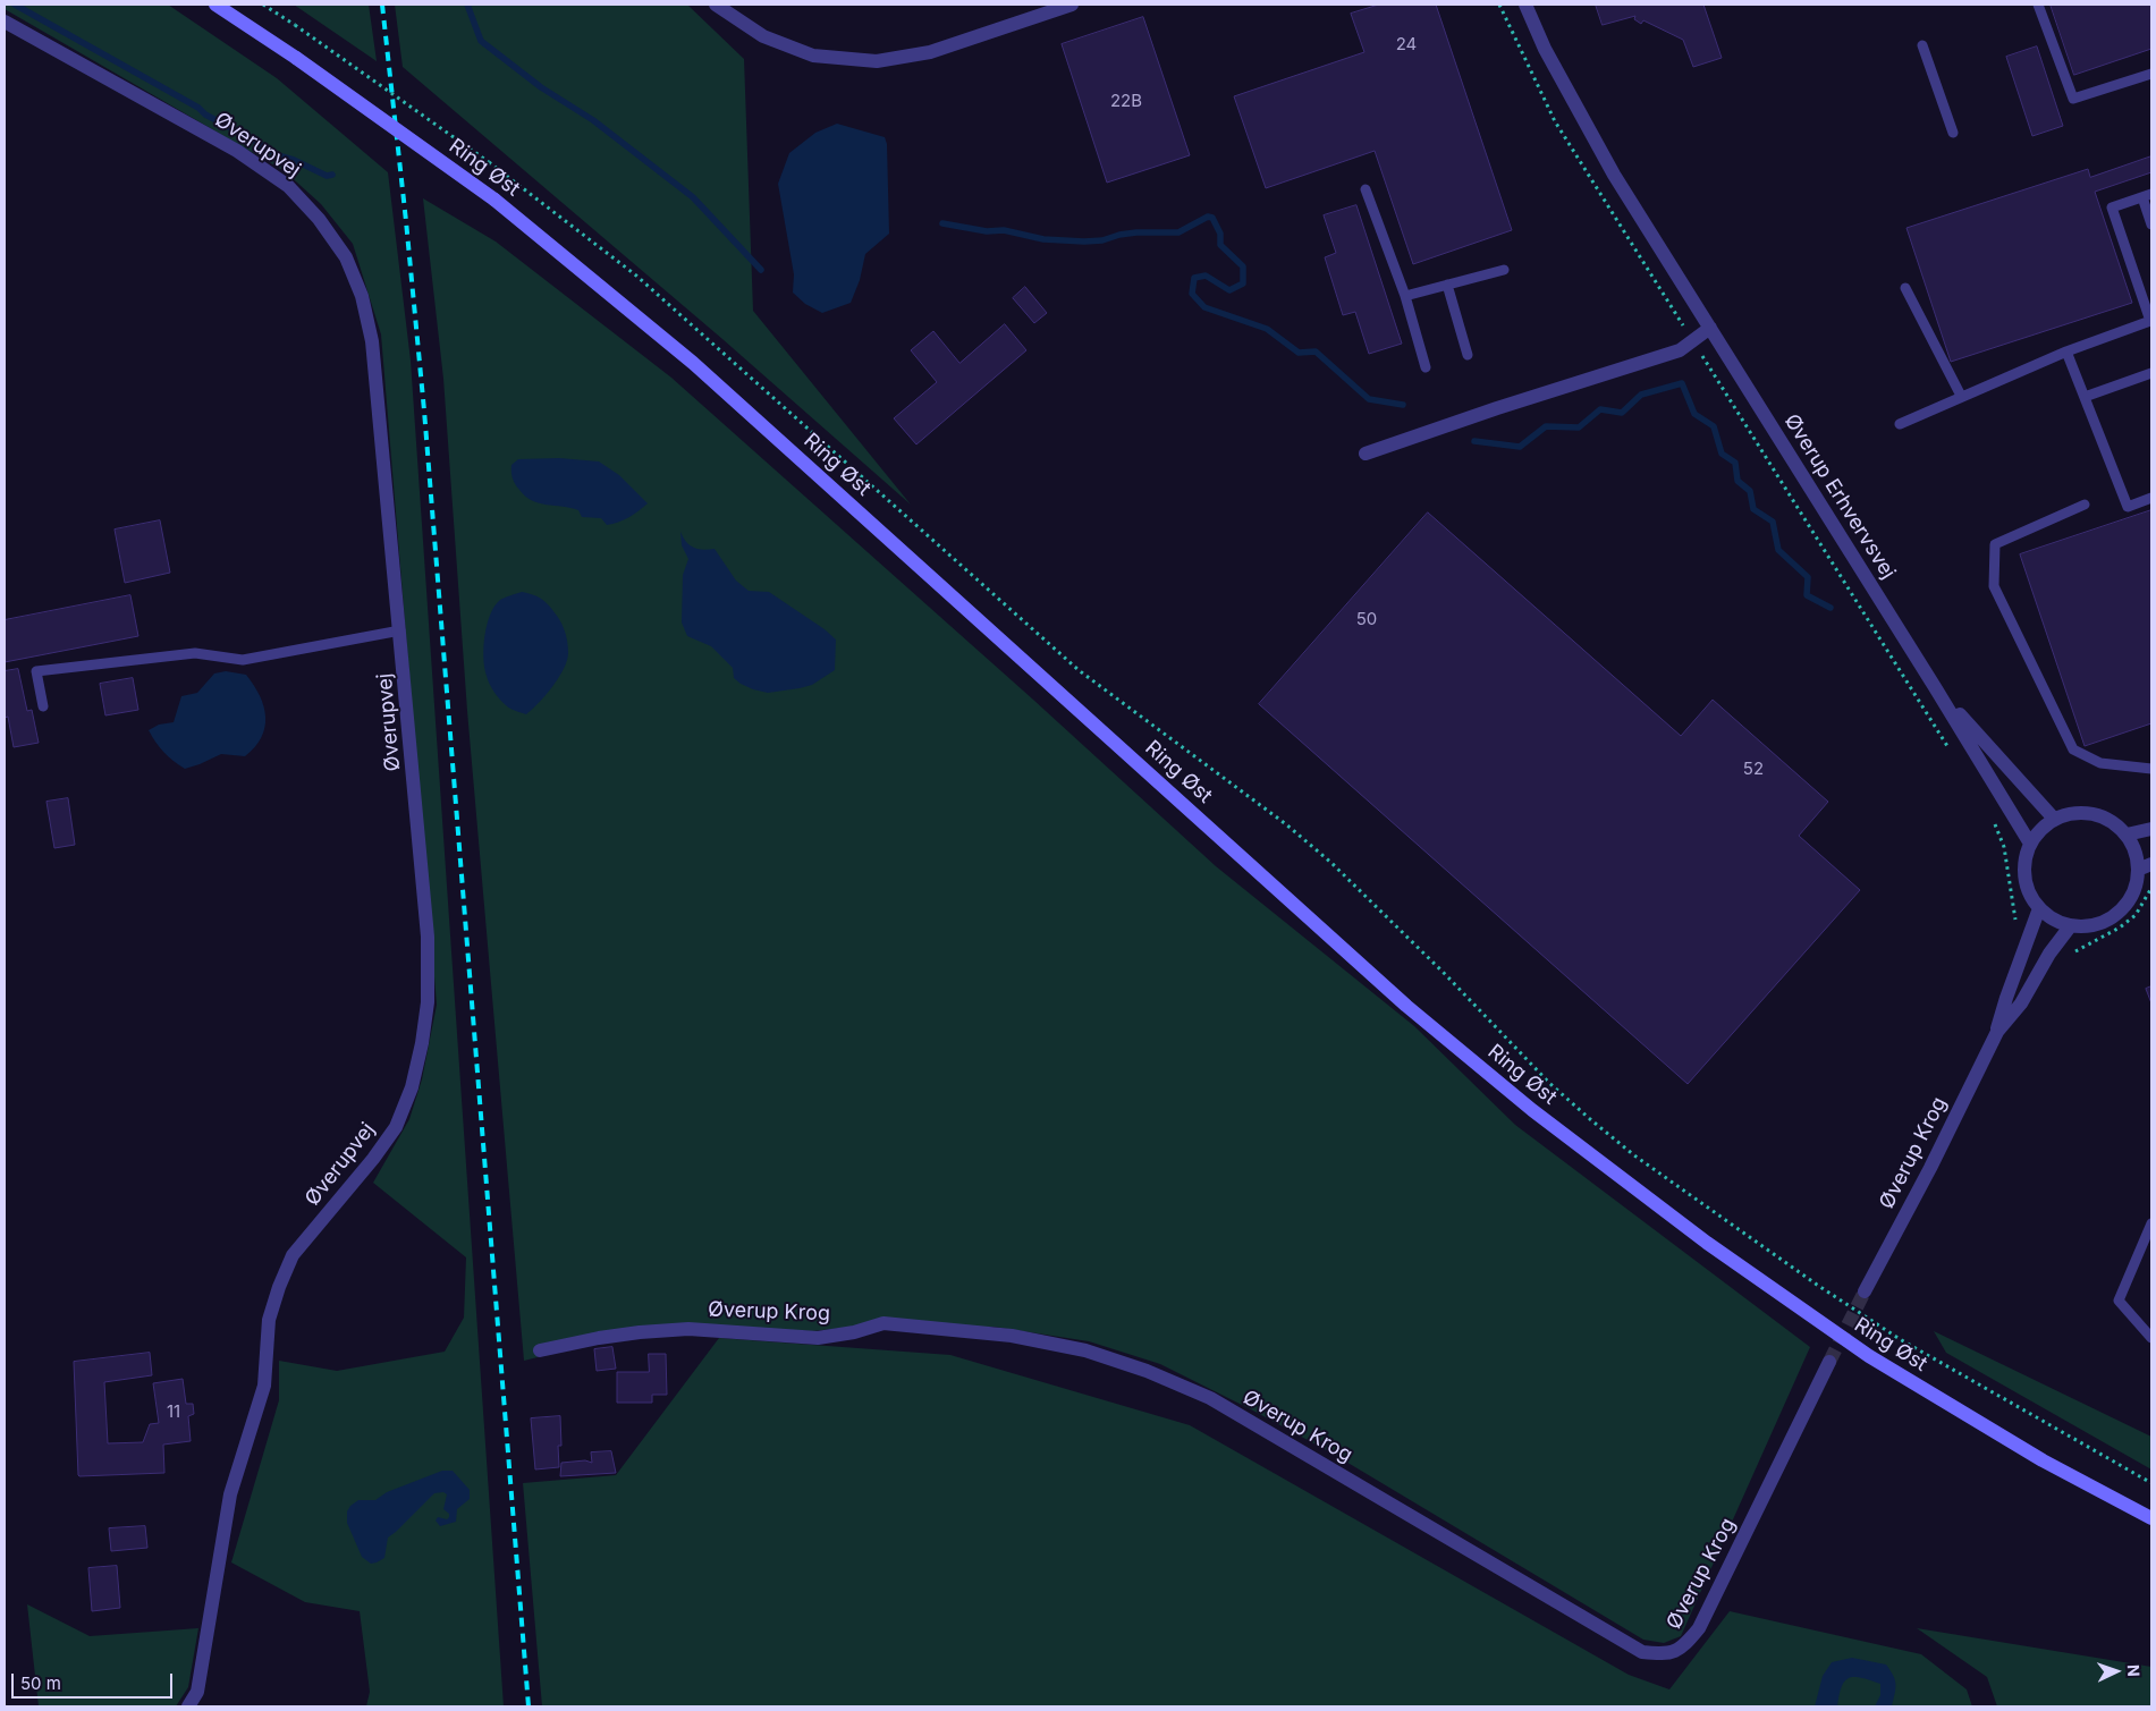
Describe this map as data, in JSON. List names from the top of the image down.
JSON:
{
  "streets": {
    "main road": ["Ring Øst"],
    "street": ["Øverupvej", "Øverup Erhvervsvej", "Øverup Krog"]
  },
  "crossings": [
    ["Øverup Erhvervsvej", "Øverup Krog"]
  ],
  "house_numbers": [
    "24",
    "22B",
    "50",
    "52",
    "11"
  ],
  "scale_bar": "50 m",
  "north": "right"
}
